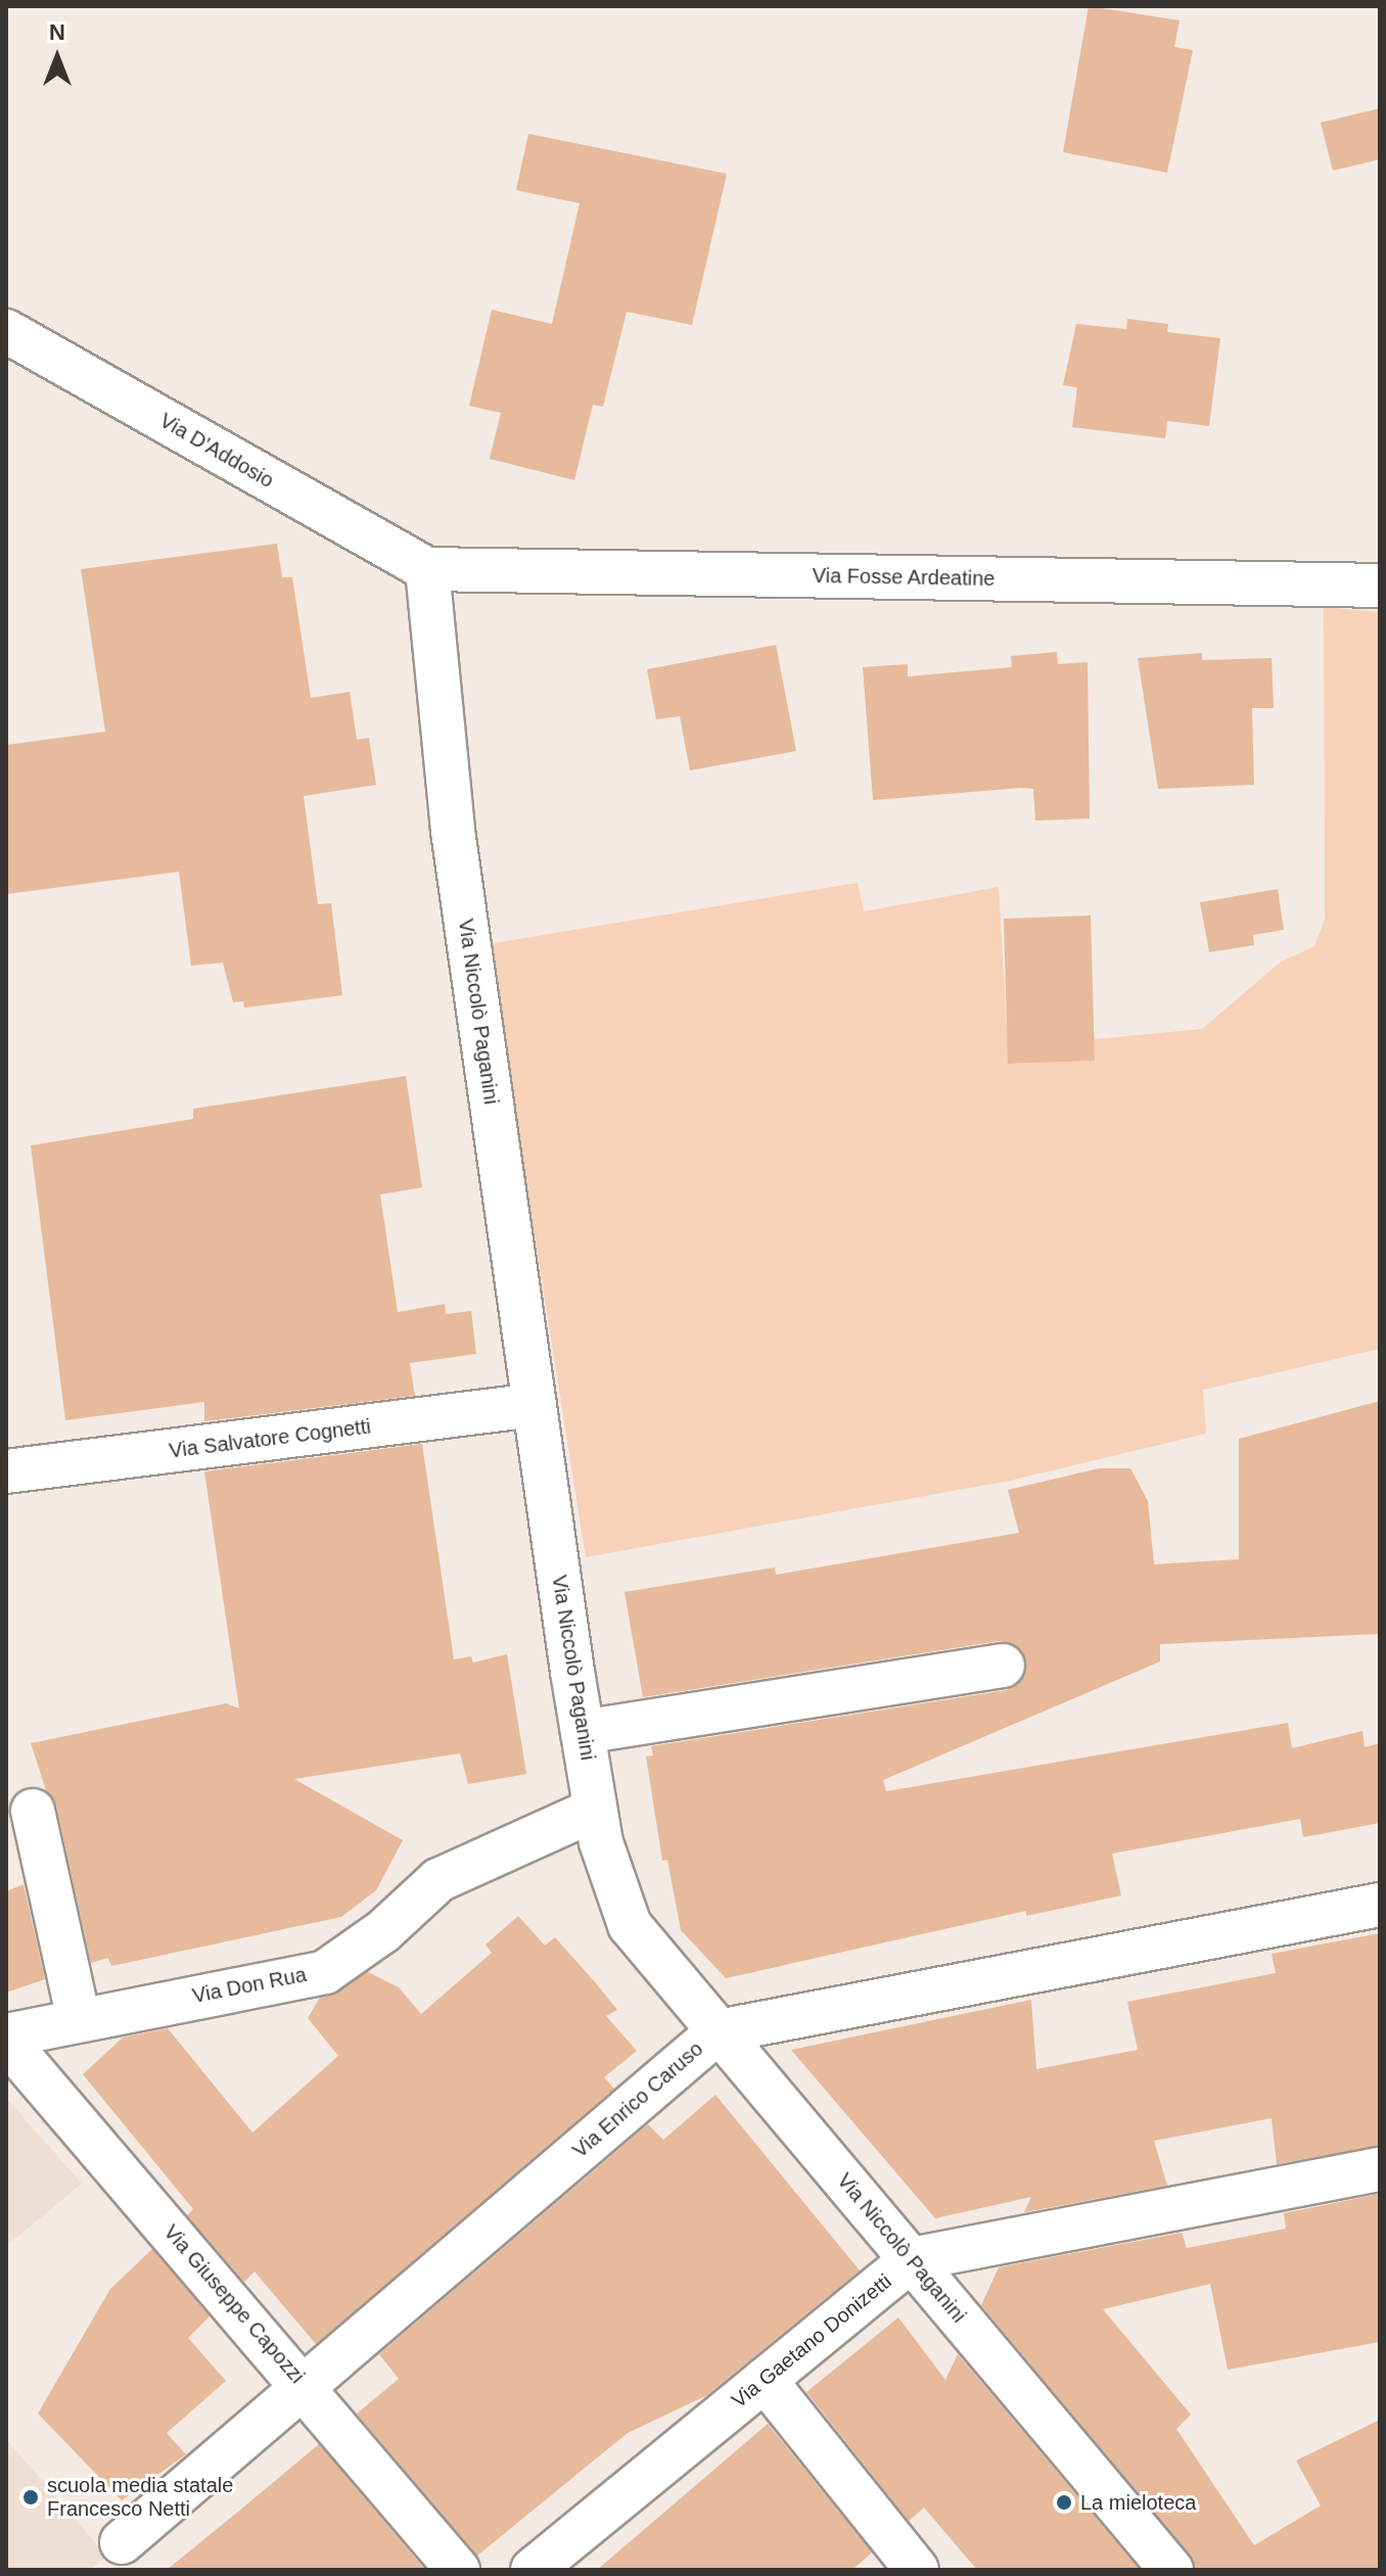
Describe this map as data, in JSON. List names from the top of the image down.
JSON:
{
  "streets": {
    "street": [
      "Via D'Addosio",
      "Via Fosse Ardeatine",
      "Via Niccolò Paganini",
      "Via Salvatore Cognetti",
      "Via Don Rua",
      "Via Enrico Caruso",
      "Via Giuseppe Capozzi",
      "Via Gaetano Donizetti"
    ]
  },
  "crossings": [
    ["Via D'Addosio", "Via Fosse Ardeatine"],
    ["Via D'Addosio", "Via Niccolò Paganini"],
    ["Via Fosse Ardeatine", "Via Niccolò Paganini"],
    ["Via Niccolò Paganini", "Via Salvatore Cognetti"],
    ["Via Niccolò Paganini", "Via Don Rua"],
    ["Via Niccolò Paganini", "Via Enrico Caruso"],
    ["Via Niccolò Paganini", "Via Gaetano Donizetti"],
    ["Via Don Rua", "Via Giuseppe Capozzi"],
    ["Via Enrico Caruso", "Via Giuseppe Capozzi"]
  ],
  "places": ["scuola media statale Francesco Netti", "La mieloteca"],
  "north": "top"
}
